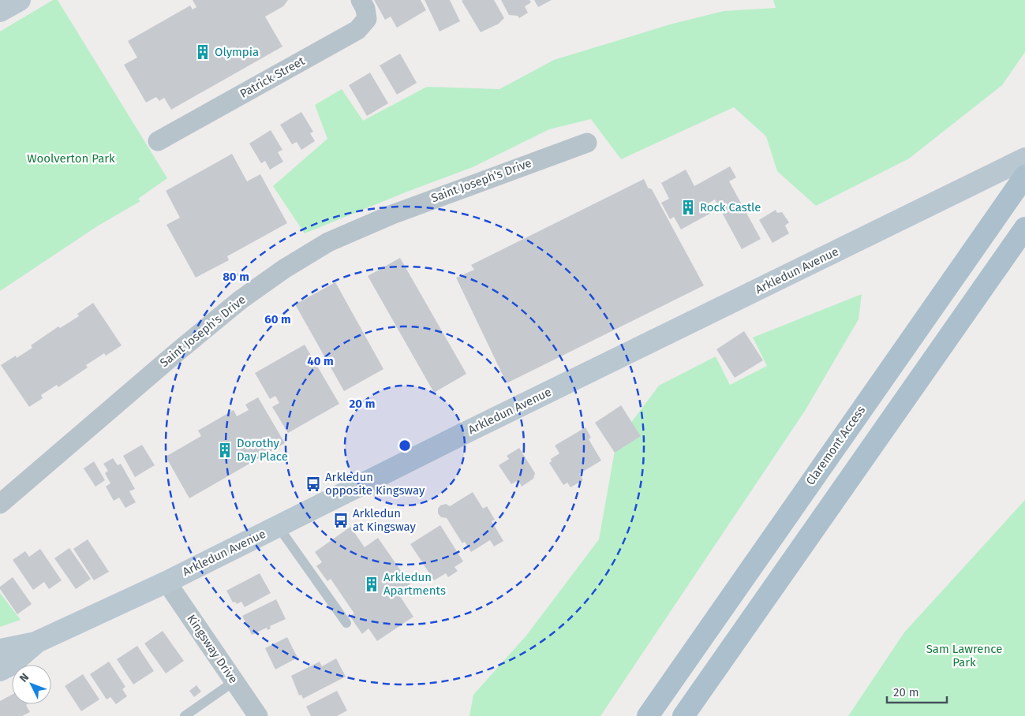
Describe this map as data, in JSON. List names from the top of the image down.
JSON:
{
  "streets": {
    "main road": ["Arkledun Avenue", "Claremont Access"],
    "street": ["Patrick Street", "Saint Joseph's Drive", "Kingsway Drive"]
  },
  "crossings": [
    ["Arkledun Avenue", "Kingsway Drive"]
  ],
  "parks": ["Woolverton Park", "Sam Lawrence Park"],
  "places": {
    "building": [
      "Olympia",
      "Rock Castle",
      "Dorothy Day Place",
      "Arkledun Apartments"
    ],
    "bus stop": ["Arkledun opposite Kingsway", "Arkledun at Kingsway"]
  },
  "scale_bar": "20 m",
  "north": "top left",
  "rings": [
    "80 m",
    "60 m",
    "40 m",
    "20 m"
  ]
}
